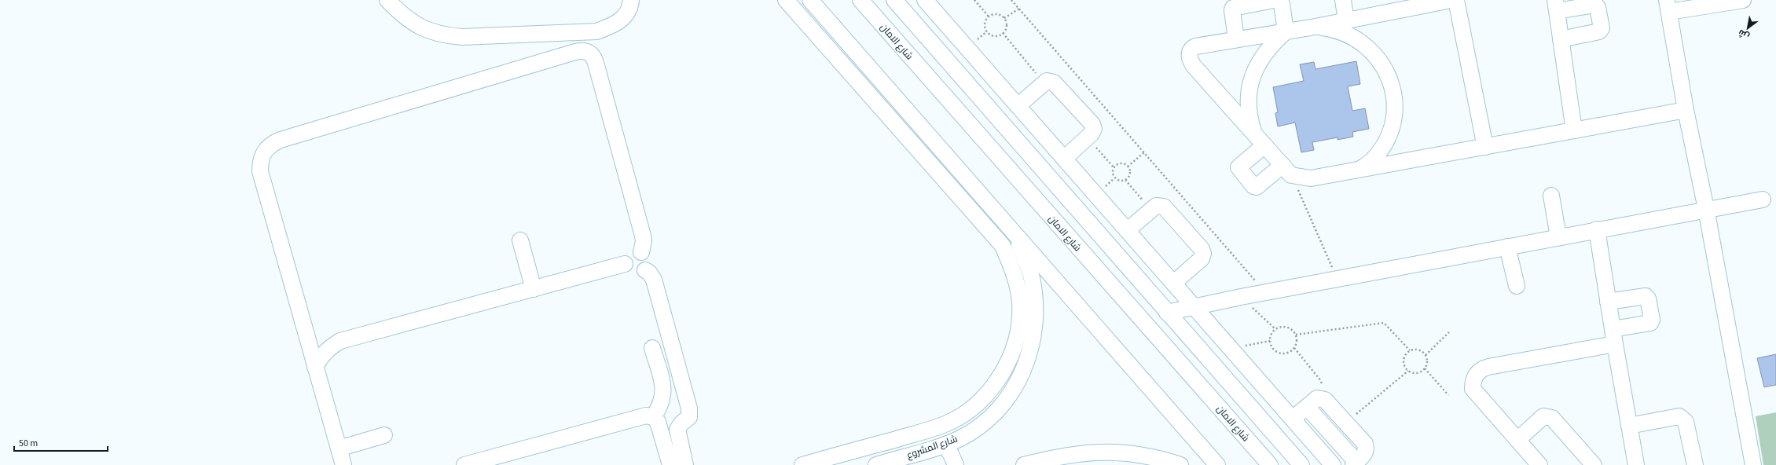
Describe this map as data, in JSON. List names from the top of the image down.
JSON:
{
  "streets": {
    "street": ["شارع الامان", "شارع المشروع"]
  },
  "scale_bar": "50 m",
  "north": "bottom left"
}
